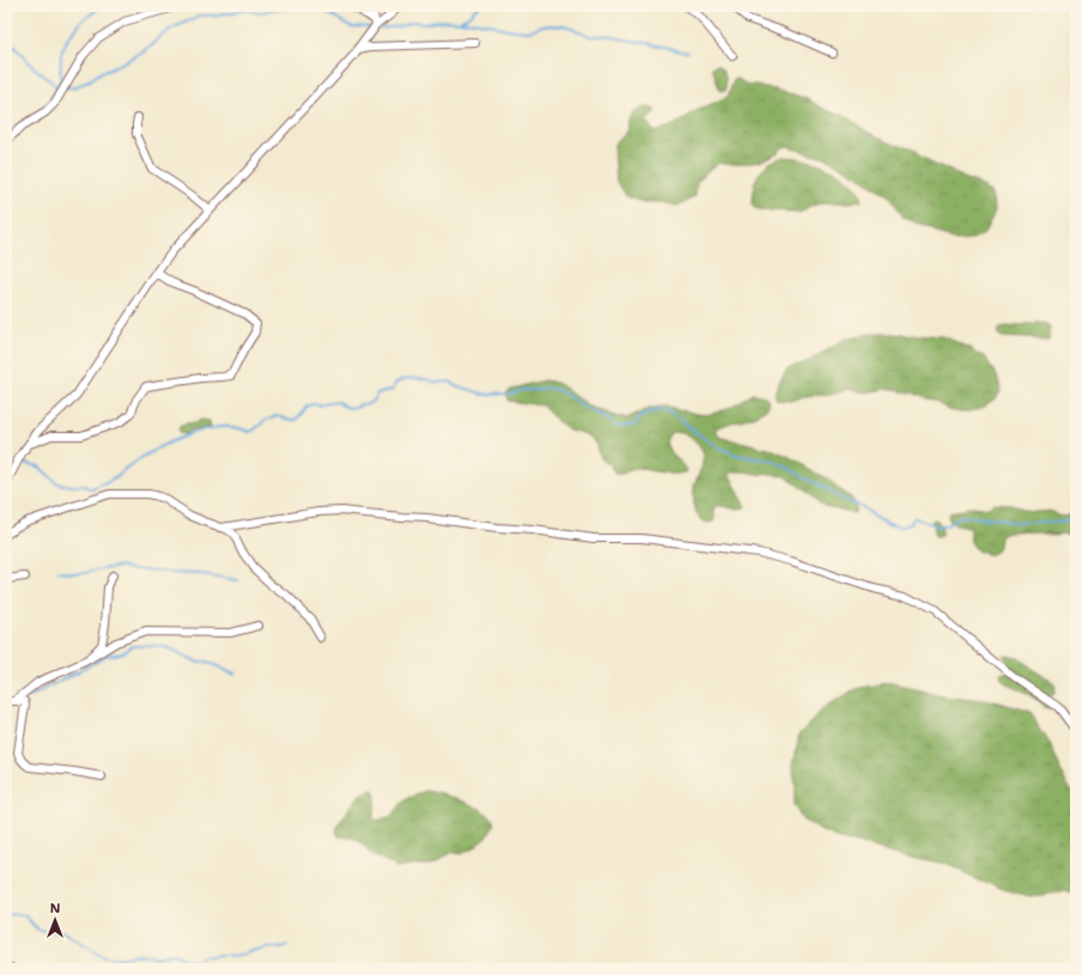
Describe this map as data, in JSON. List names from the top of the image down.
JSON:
{
  "north": "top"
}
